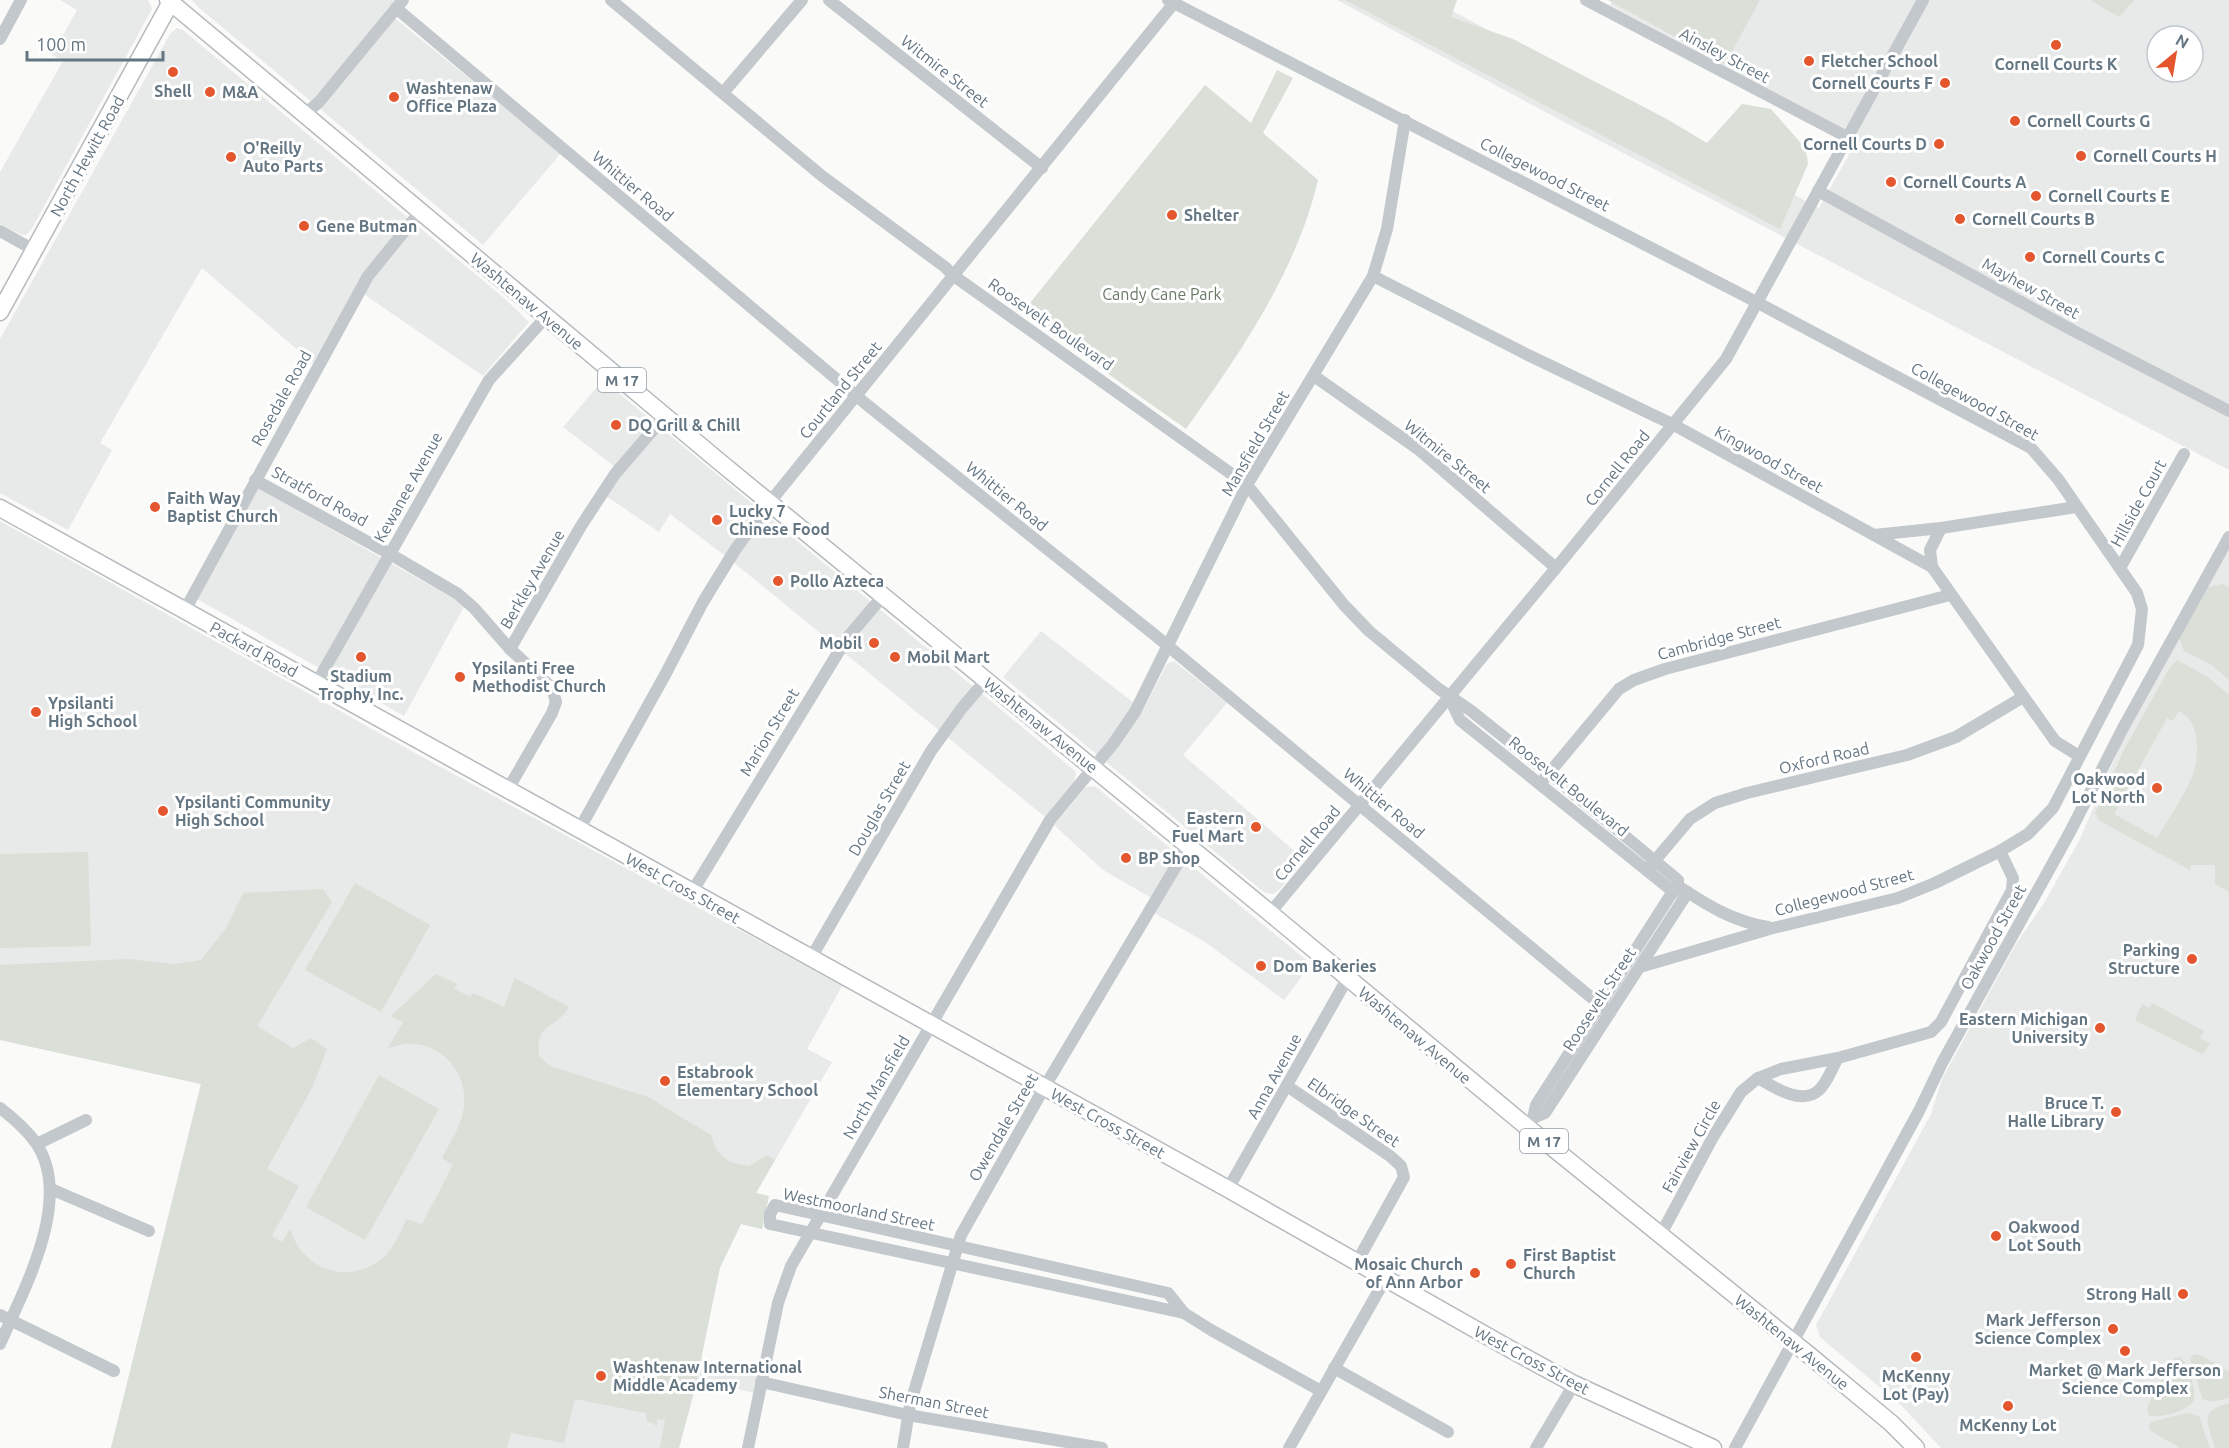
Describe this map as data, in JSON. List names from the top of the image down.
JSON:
{
  "streets": {
    "main road": [
      "North Hewitt Road",
      "Washtenaw Avenue",
      "M 17",
      "Packard Road",
      "West Cross Street"
    ],
    "street": [
      "Ainsley Street",
      "Witmire Street",
      "Collegewood Street",
      "Whittier Road",
      "Mayhew Street",
      "Roosevelt Boulevard",
      "Courtland Street",
      "Rosedale Road",
      "Mansfield Street",
      "Kingwood Street",
      "Cornell Road",
      "Kewanee Avenue",
      "Stratford Road",
      "Hillside Court",
      "Berkley Avenue",
      "Cambridge Street",
      "Marion Street",
      "Oxford Road",
      "Douglas Street",
      "Oakwood Street",
      "Roosevelt Street",
      "Anna Avenue",
      "North Mansfield",
      "Elbridge Street",
      "Owendale Street",
      "Fairview Circle",
      "Westmoorland Street",
      "Sherman Street"
    ]
  },
  "crossings": [
    ["Ainsley Street", "Cornell Road"],
    ["Witmire Street", "Courtland Street"],
    ["Witmire Street", "Mansfield Street"],
    ["Witmire Street", "Cornell Road"],
    ["North Hewitt Road", "Washtenaw Avenue"],
    ["Collegewood Street", "Roosevelt Boulevard"],
    ["Collegewood Street", "Courtland Street"],
    ["Collegewood Street", "Mansfield Street"],
    ["Collegewood Street", "Kingwood Street"],
    ["Collegewood Street", "Cornell Road"],
    ["Collegewood Street", "Hillside Court"],
    ["Collegewood Street", "Oakwood Street"],
    ["Collegewood Street", "Roosevelt Street"],
    ["Whittier Road", "Courtland Street"],
    ["Whittier Road", "Mansfield Street"],
    ["Whittier Road", "Cornell Road"],
    ["Whittier Road", "Roosevelt Street"],
    ["Mayhew Street", "Cornell Road"],
    ["Washtenaw Avenue", "Courtland Street"],
    ["Washtenaw Avenue", "Rosedale Road"],
    ["Washtenaw Avenue", "Mansfield Street"],
    ["Washtenaw Avenue", "Cornell Road"],
    ["Washtenaw Avenue", "Kewanee Avenue"],
    ["Washtenaw Avenue", "Berkley Avenue"],
    ["Washtenaw Avenue", "Marion Street"],
    ["Washtenaw Avenue", "Douglas Street"],
    ["Washtenaw Avenue", "Oakwood Street"],
    ["Washtenaw Avenue", "Roosevelt Street"],
    ["Washtenaw Avenue", "Anna Avenue"],
    ["Washtenaw Avenue", "North Mansfield"],
    ["Washtenaw Avenue", "Owendale Street"],
    ["Washtenaw Avenue", "Fairview Circle"],
    ["Roosevelt Boulevard", "Courtland Street"],
    ["Roosevelt Boulevard", "Mansfield Street"],
    ["Roosevelt Boulevard", "Cornell Road"],
    ["Roosevelt Boulevard", "Cambridge Street"],
    ["Roosevelt Boulevard", "Oxford Road"],
    ["Roosevelt Boulevard", "Roosevelt Street"],
    ["Courtland Street", "West Cross Street"],
    ["Rosedale Road", "Stratford Road"],
    ["Rosedale Road", "Packard Road"],
    ["Mansfield Street", "Kingwood Street"],
    ["Mansfield Street", "North Mansfield"],
    ["Kingwood Street", "Cornell Road"],
    ["Kingwood Street", "Cambridge Street"],
    ["Kingwood Street", "Oxford Road"],
    ["Kewanee Avenue", "Stratford Road"],
    ["Kewanee Avenue", "Packard Road"],
    ["Stratford Road", "Berkley Avenue"],
    ["Berkley Avenue", "Packard Road"],
    ["Berkley Avenue", "West Cross Street"],
    ["Packard Road", "West Cross Street"],
    ["Marion Street", "West Cross Street"],
    ["Douglas Street", "West Cross Street"],
    ["West Cross Street", "Anna Avenue"],
    ["West Cross Street", "North Mansfield"],
    ["West Cross Street", "Elbridge Street"],
    ["West Cross Street", "Owendale Street"],
    ["Oakwood Street", "Fairview Circle"],
    ["Anna Avenue", "Elbridge Street"],
    ["North Mansfield", "Westmoorland Street"],
    ["North Mansfield", "Sherman Street"],
    ["Owendale Street", "Westmoorland Street"],
    ["Owendale Street", "Sherman Street"]
  ],
  "parks": ["Candy Cane Park"],
  "places": [
    "Cornell Courts K",
    "Fletcher School",
    "Shell",
    "Cornell Courts F",
    "M&A",
    "Washtenaw Office Plaza",
    "Cornell Courts G",
    "Cornell Courts D",
    "Cornell Courts H",
    "O'Reilly Auto Parts",
    "Cornell Courts A",
    "Cornell Courts E",
    "Shelter",
    "Cornell Courts B",
    "Gene Butman",
    "Cornell Courts C",
    "DQ Grill & Chill",
    "Faith Way Baptist Church",
    "Lucky 7 Chinese Food",
    "Pollo Azteca",
    "Mobil",
    "Stadium Trophy, Inc.",
    "Mobil Mart",
    "Ypsilanti Free Methodist Church",
    "Ypsilanti High School",
    "Oakwood Lot North",
    "Ypsilanti Community High School",
    "Eastern Fuel Mart",
    "BP Shop",
    "Parking Structure",
    "Dom Bakeries",
    "Eastern Michigan University",
    "Estabrook Elementary School",
    "Bruce T. Halle Library",
    "Oakwood Lot South",
    "First Baptist Church",
    "Mosaic Church of Ann Arbor",
    "Strong Hall",
    "Mark Jefferson Science Complex",
    "Market @ Mark Jefferson Science Complex",
    "McKenny Lot (Pay)",
    "Washtenaw International Middle Academy",
    "McKenny Lot"
  ],
  "scale_bar": "100 m",
  "north": "top right"
}
